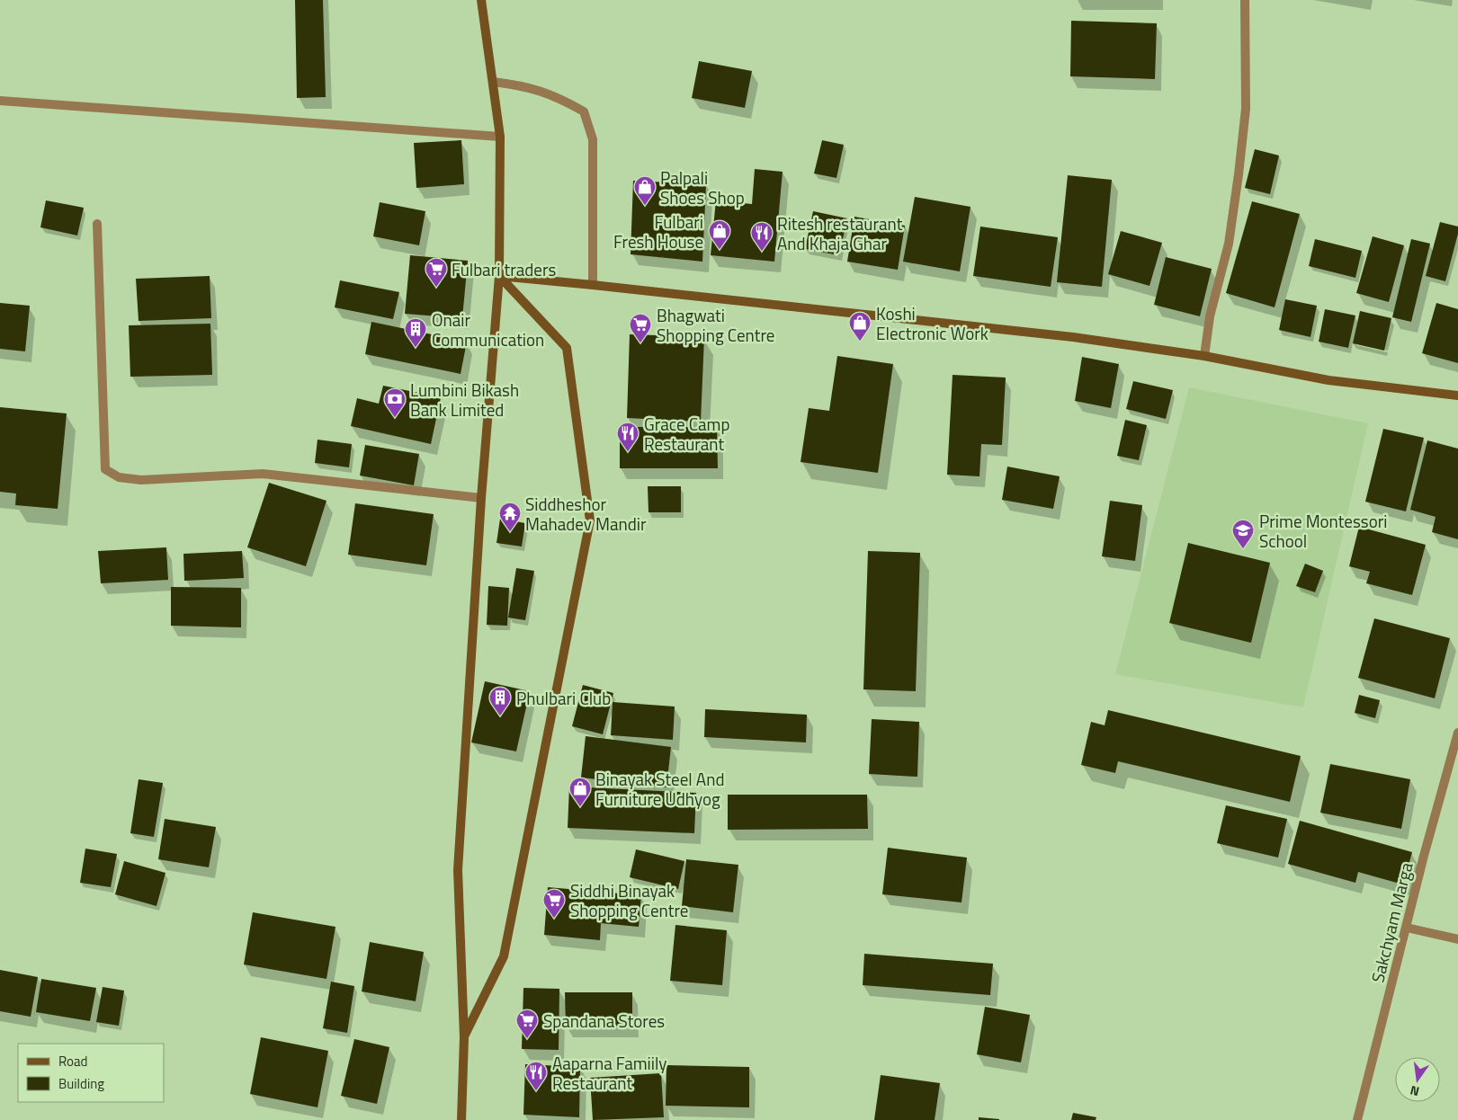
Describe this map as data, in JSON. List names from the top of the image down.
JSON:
{
  "streets": {
    "street": ["Sakchyam Marga"]
  },
  "places": {
    "shop": [
      "Palpali Shoes Shop",
      "Fulbari Fresh House",
      "Koshi Electronic Work",
      "Binayak Steel And Furniture Udhyog"
    ],
    "restaurant": ["Ritesh restaurant And Khaja Ghar", "Grace Camp Restaurant", "Aaparna Famiily Restaurant"],
    "supermarket": [
      "Fulbari traders",
      "Bhagwati Shopping Centre",
      "Siddhi Binayak Shopping Centre",
      "Spandana Stores"
    ],
    "building": ["Onair Communication", "Phulbari Club"],
    "bank": ["Lumbini Bikash Bank Limited"],
    "temple": ["Siddheshor Mahadev Mandir"],
    "school or university": ["Prime Montessori School"]
  },
  "legend": ["Road", "Building"],
  "north": "bottom"
}
